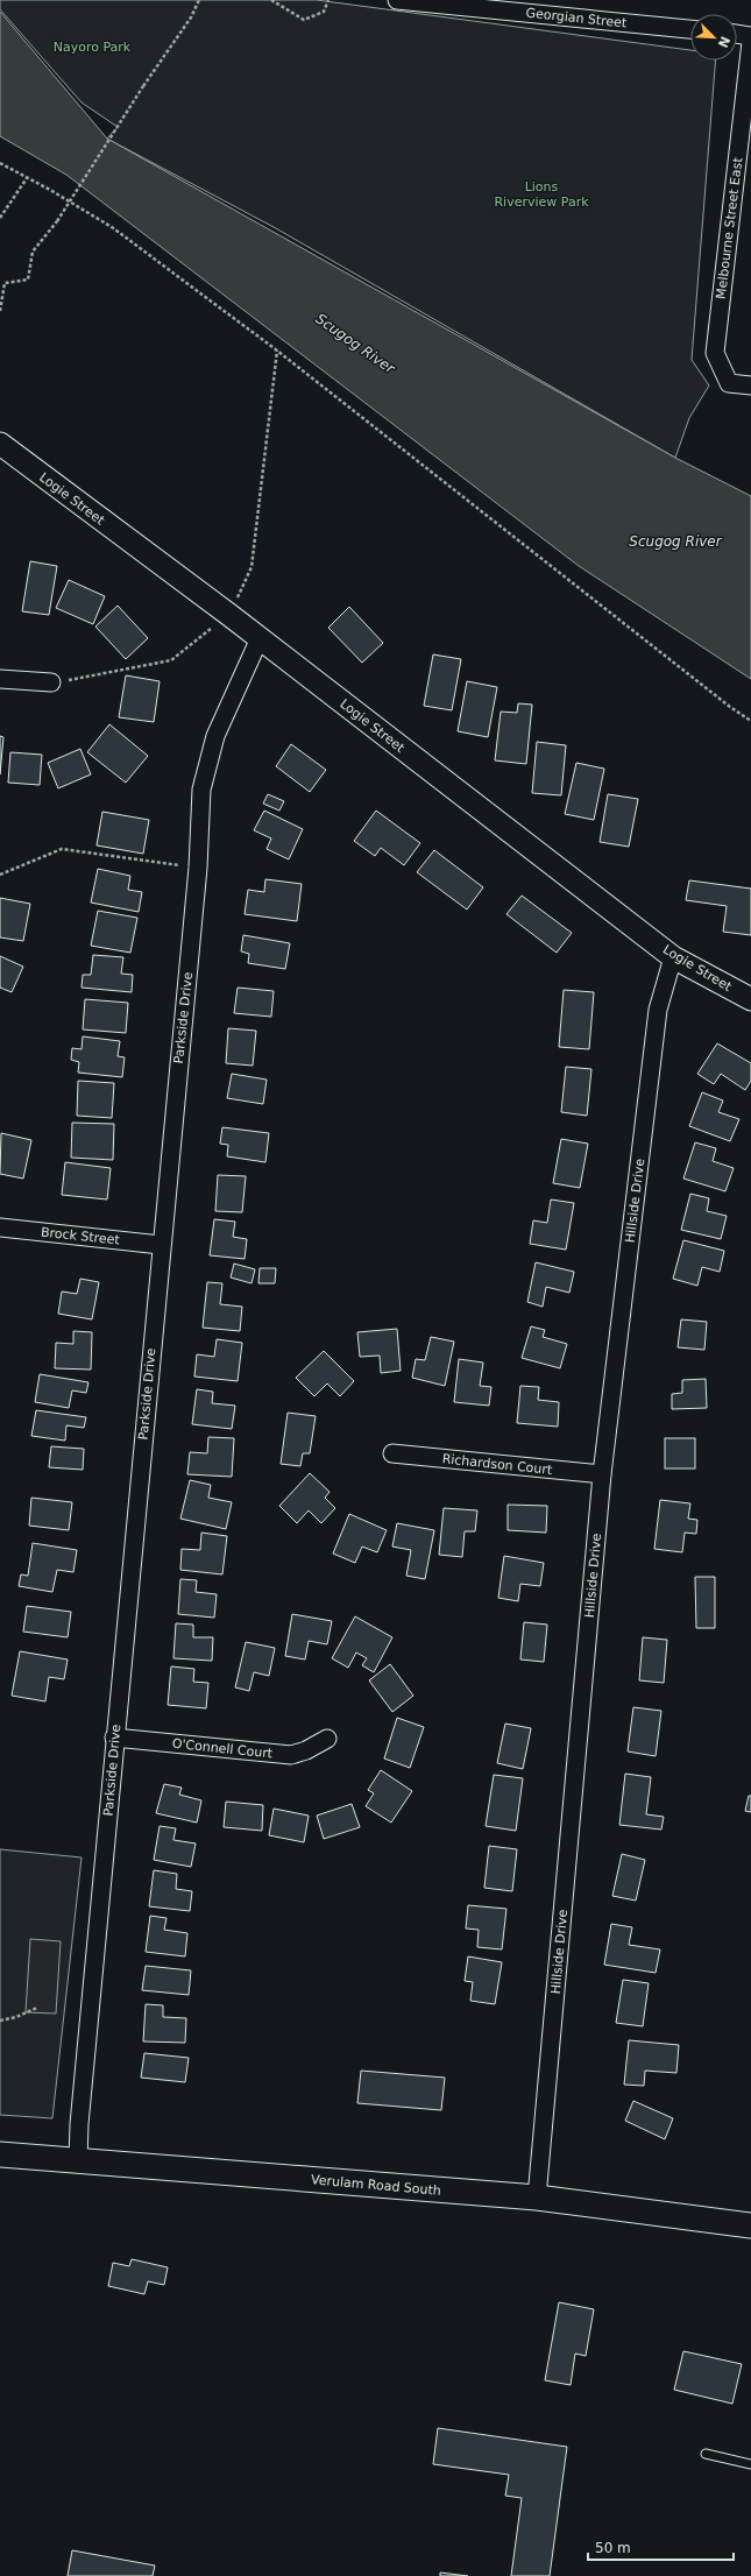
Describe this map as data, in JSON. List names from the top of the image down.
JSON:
{
  "streets": {
    "main road": ["Verulam Road South"],
    "street": [
      "Georgian Street",
      "Melbourne Street East",
      "Logie Street",
      "Parkside Drive",
      "Hillside Drive",
      "Brock Street",
      "Richardson Court",
      "O'Connell Court"
    ]
  },
  "crossings": [
    ["Logie Street", "Parkside Drive"],
    ["Logie Street", "Hillside Drive"],
    ["Parkside Drive", "Brock Street"],
    ["Parkside Drive", "O'Connell Court"],
    ["Parkside Drive", "Verulam Road South"],
    ["Hillside Drive", "Richardson Court"],
    ["Hillside Drive", "Verulam Road South"]
  ],
  "water": ["Scugog River"],
  "parks": ["Nayoro Park", "Lions Riverview Park"],
  "scale_bar": "50 m",
  "north": "bottom right"
}
